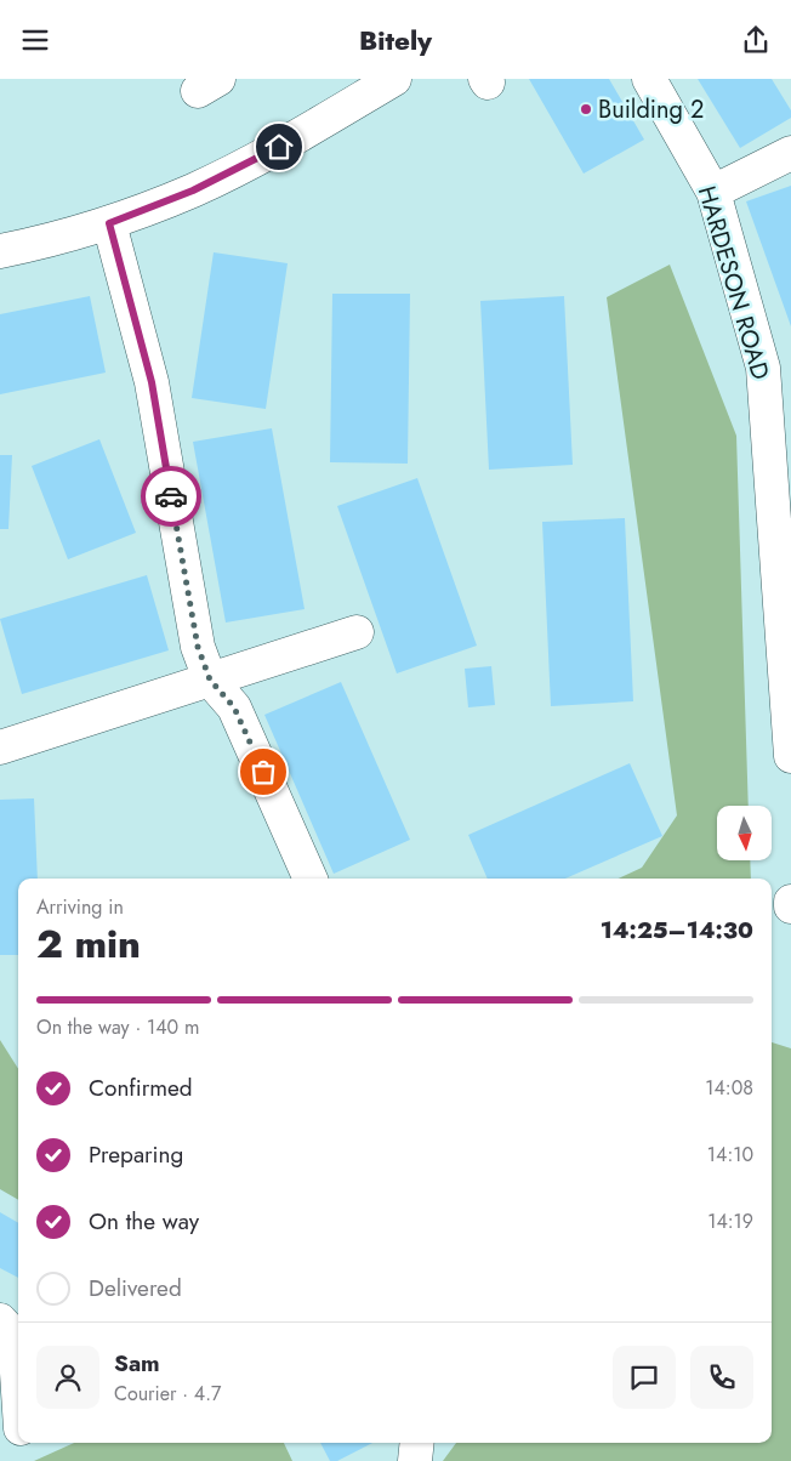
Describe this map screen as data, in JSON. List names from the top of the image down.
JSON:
{
  "streets": {
    "street": ["HARDESON ROAD"]
  },
  "places": ["Building 2"],
  "north": "bottom",
  "page": {
    "header": "Bitely",
    "heading": ["2 min", "Arriving in", "14:25–14:30"],
    "panel": ["Sam", "Courier · 4.7"],
    "bar": "On the way · 140 m",
    "list": [
      ["Confirmed", "14:08"],
      ["Preparing", "14:10"],
      ["On the way", "14:19"],
      "Delivered"
    ]
  }
}
